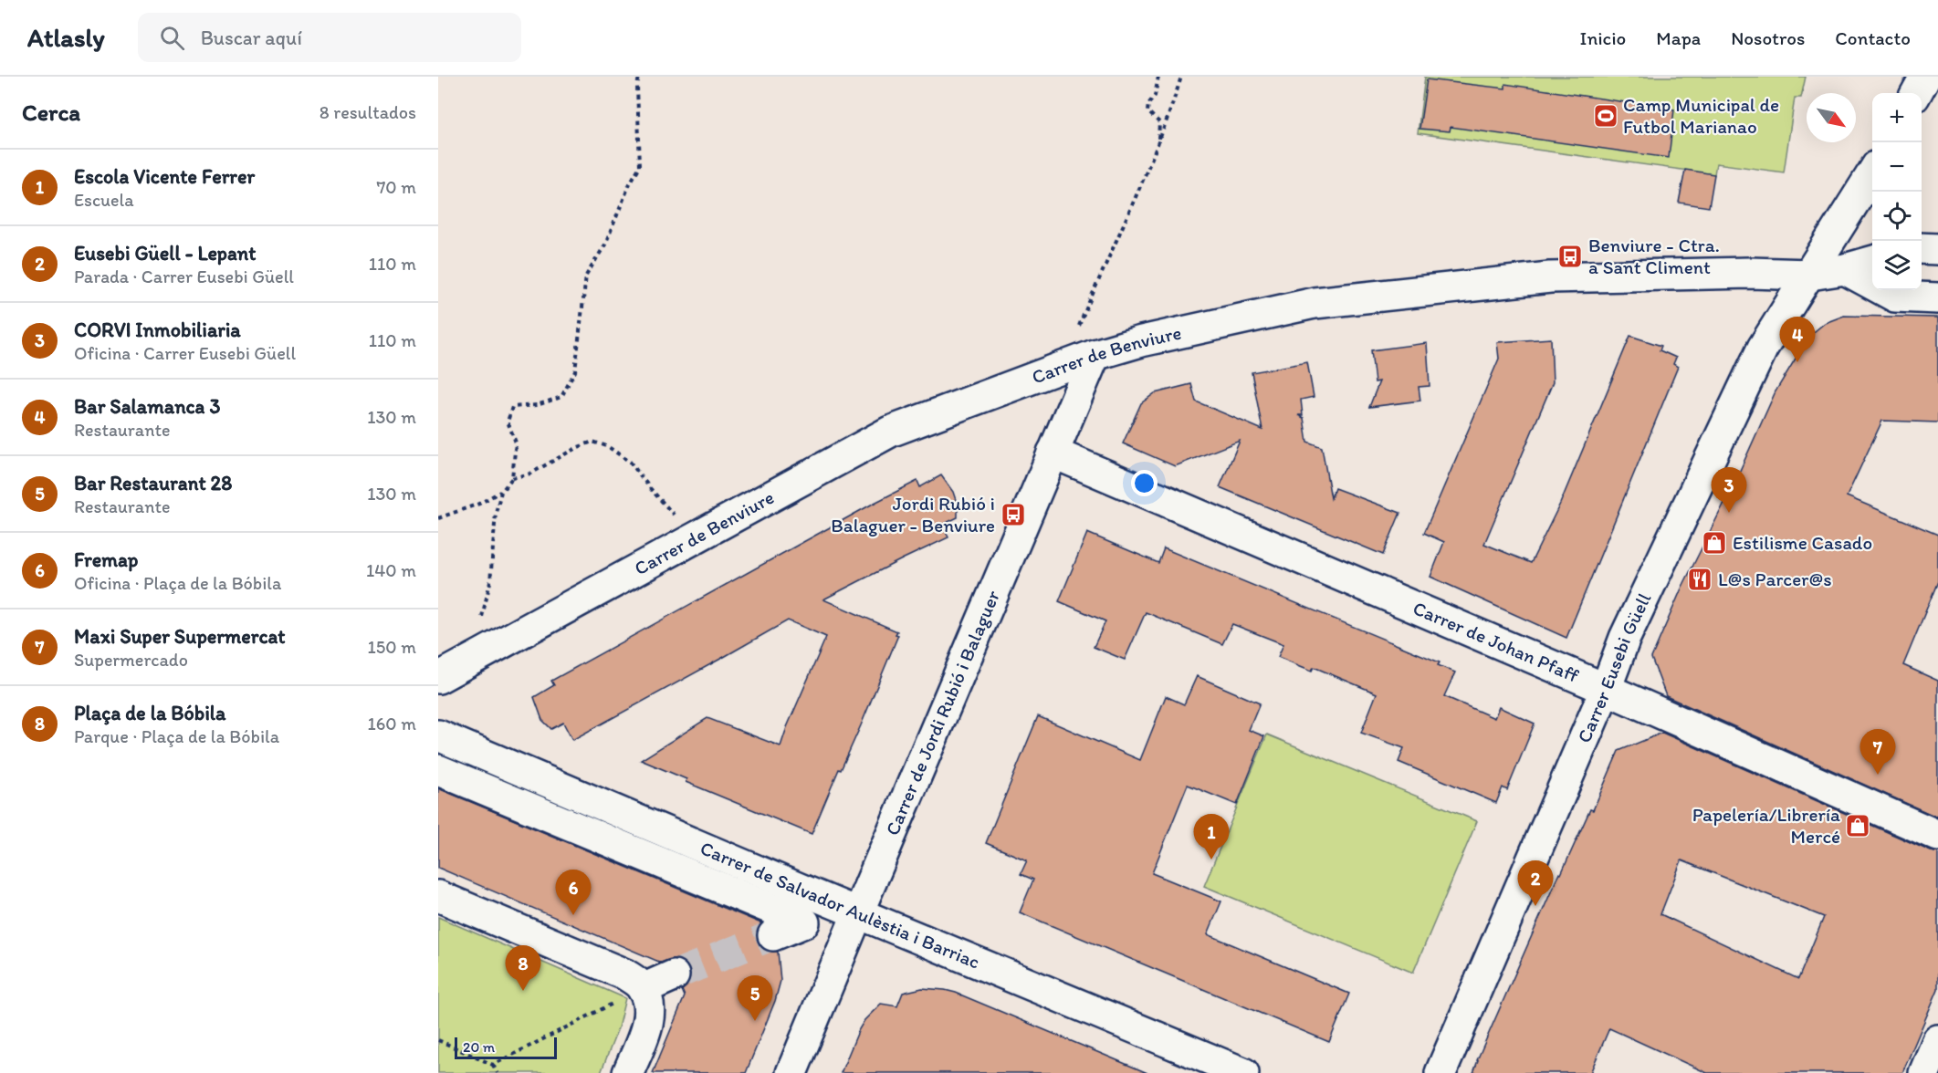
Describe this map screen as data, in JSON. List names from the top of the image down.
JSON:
{
  "streets": {
    "street": [
      "Carrer de Benviure",
      "Carrer de Johan Pfaff",
      "Carrer Eusebi Güell",
      "Carrer de Jordi Rubió i Balaguer",
      "Carrer de Salvador Aulèstia i Barriac"
    ]
  },
  "crossings": [
    ["Carrer de Benviure", "Carrer Eusebi Güell"],
    ["Carrer de Benviure", "Carrer de Jordi Rubió i Balaguer"],
    ["Carrer de Johan Pfaff", "Carrer Eusebi Güell"],
    ["Carrer de Johan Pfaff", "Carrer de Jordi Rubió i Balaguer"],
    ["Carrer de Jordi Rubió i Balaguer", "Carrer de Salvador Aulèstia i Barriac"]
  ],
  "places": {
    "sports": ["Camp Municipal de Futbol Marianao"],
    "bus stop": ["Benviure - Ctra. a Sant Climent", "Jordi Rubió i Balaguer - Benviure"],
    "shop": ["Estilisme Casado", "Papelería/Librería Mercé"],
    "restaurant": ["L@s Parcer@s"]
  },
  "scale_bar": "20 m",
  "north": "bottom right",
  "page": {
    "header": "Atlasly",
    "search": "Buscar aquí",
    "nav": [
      "Inicio",
      "Mapa",
      "Nosotros",
      "Contacto"
    ],
    "heading": ["Cerca", "8 resultados"],
    "map_buttons": ["+", "−"],
    "list": [
      {
        "mark": "1",
        "name": "Escola Vicente Ferrer",
        "note": "Escuela",
        "value": "70 m"
      },
      {
        "mark": "2",
        "name": "Eusebi Güell - Lepant",
        "note": "Parada · Carrer Eusebi Güell",
        "value": "110 m"
      },
      {
        "mark": "3",
        "name": "CORVI Inmobiliaria",
        "note": "Oficina · Carrer Eusebi Güell",
        "value": "110 m"
      },
      {
        "mark": "4",
        "name": "Bar Salamanca 3",
        "note": "Restaurante",
        "value": "130 m"
      },
      {
        "mark": "5",
        "name": "Bar Restaurant 28",
        "note": "Restaurante",
        "value": "130 m"
      },
      {
        "mark": "6",
        "name": "Fremap",
        "note": "Oficina · Plaça de la Bóbila",
        "value": "140 m"
      },
      {
        "mark": "7",
        "name": "Maxi Super Supermercat",
        "note": "Supermercado",
        "value": "150 m"
      },
      {
        "mark": "8",
        "name": "Plaça de la Bóbila",
        "note": "Parque · Plaça de la Bóbila",
        "value": "160 m"
      }
    ],
    "pins": [
      "4",
      "3",
      "7",
      "1",
      "2",
      "6",
      "8",
      "5"
    ],
    "scale": "20 m"
  }
}
